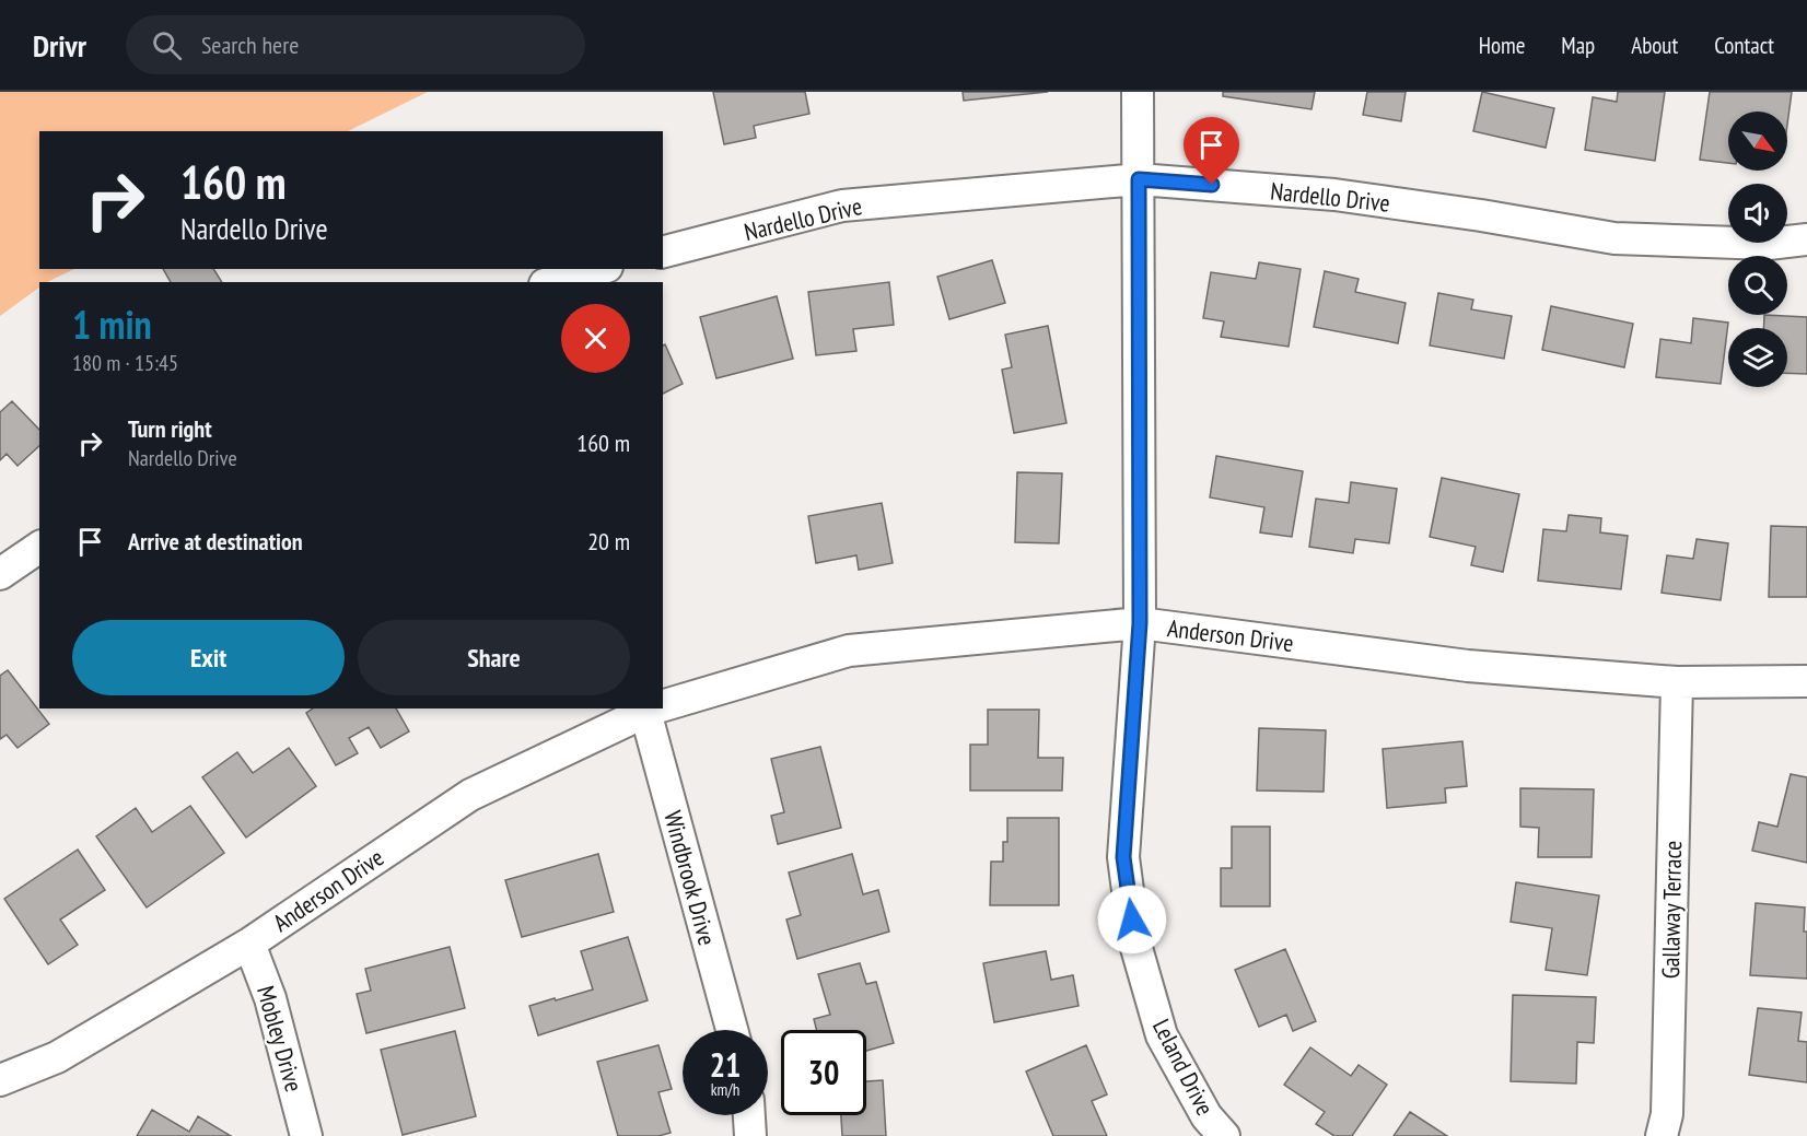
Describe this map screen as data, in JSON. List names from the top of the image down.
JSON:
{
  "streets": {
    "street": [
      "Nardello Drive",
      "Anderson Drive",
      "Windbrook Drive",
      "Gallaway Terrace",
      "Mobley Drive",
      "Leland Drive"
    ]
  },
  "crossings": [
    ["Nardello Drive", "Leland Drive"],
    ["Anderson Drive", "Windbrook Drive"],
    ["Anderson Drive", "Gallaway Terrace"],
    ["Anderson Drive", "Mobley Drive"],
    ["Anderson Drive", "Leland Drive"]
  ],
  "north": "bottom right",
  "page": {
    "header": "Drivr",
    "search": "Search here",
    "nav": [
      "Home",
      "Map",
      "About",
      "Contact"
    ],
    "turn": ["160 m", "Nardello Drive"],
    "heading": ["1 min", "180 m · 15:45"],
    "list": [
      {
        "name": "Turn right",
        "note": "Nardello Drive",
        "value": "160 m"
      },
      {
        "name": "Arrive at destination",
        "value": "20 m"
      }
    ],
    "buttons": ["Exit", "Share"],
    "speed": "21 km/h",
    "limit": "30"
  }
}
